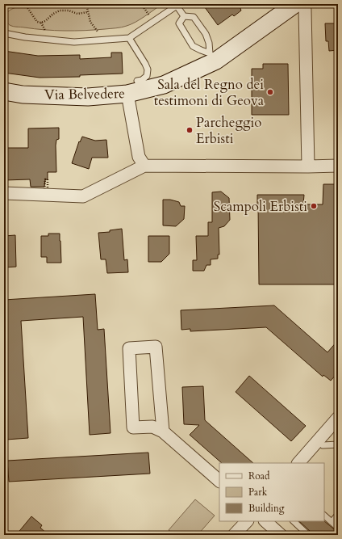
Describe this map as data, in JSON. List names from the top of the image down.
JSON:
{
  "streets": {
    "street": ["Via Belvedere"]
  },
  "places": ["Sala del Regno dei testimoni di Geova", "Parcheggio Erbisti", "Scampoli Erbisti"],
  "legend": ["Road", "Park", "Building"]
}
